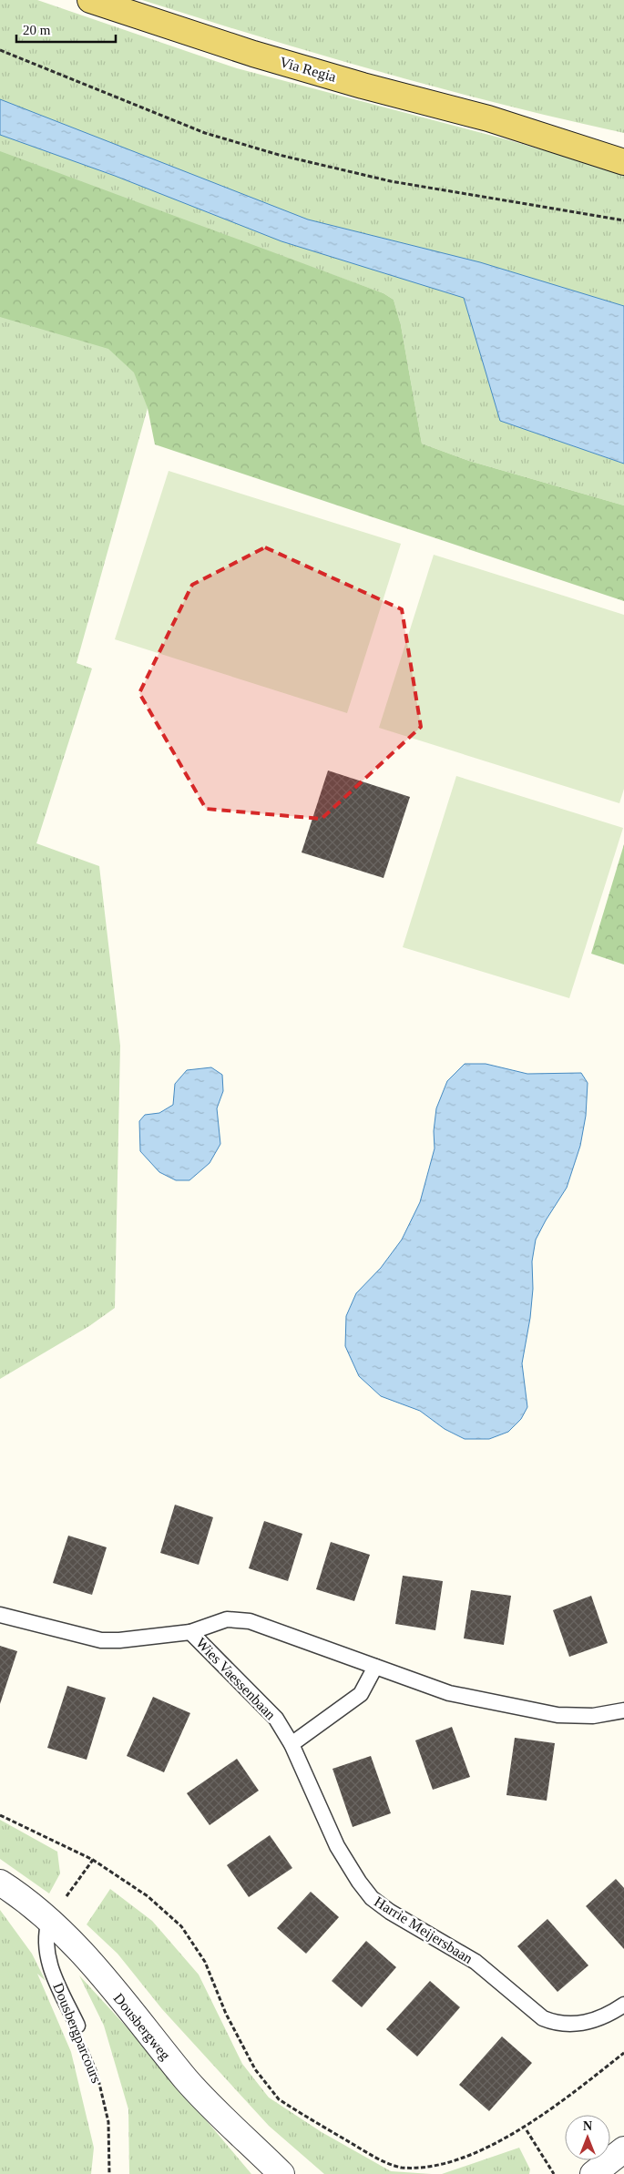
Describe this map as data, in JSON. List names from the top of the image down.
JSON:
{
  "streets": {
    "main road": ["Via Regia"],
    "street": ["Dousbergweg"],
    "lane": ["Wies Vaessenbaan", "Harrie Meijersbaan", "Dousbergparcours"]
  },
  "crossings": [
    ["Wies Vaessenbaan", "Harrie Meijersbaan"],
    ["Dousbergweg", "Dousbergparcours"]
  ],
  "scale_bar": "20 m",
  "north": "top"
}
